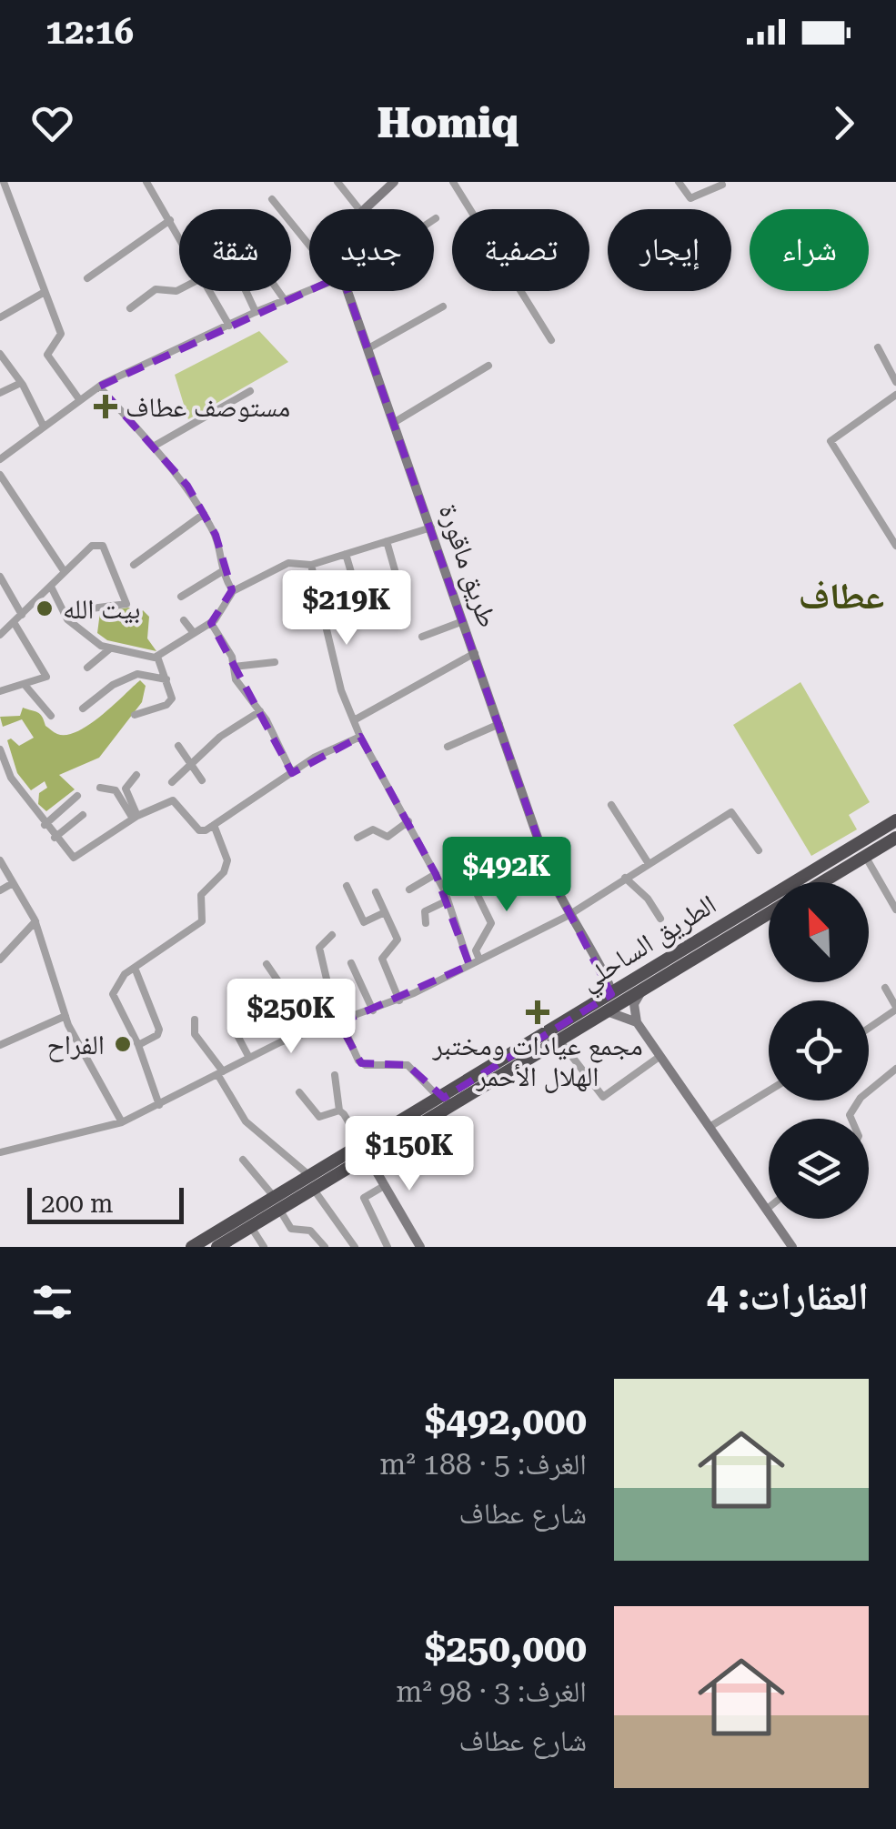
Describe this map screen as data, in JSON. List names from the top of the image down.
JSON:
{
  "streets": {
    "highway": ["الطريق الساحلي"],
    "street": ["طريق ماقورة"]
  },
  "crossings": [
    ["طريق ماقورة", "الطريق الساحلي"]
  ],
  "districts": ["عطاف"],
  "places": {
    "health": ["مستوصف عطاف", "مجمع عيادات ومختبر الهلال الأحمر"],
    "other": ["بيت الله", "الفراح"]
  },
  "scale_bar": "200 m",
  "north": "top left",
  "page": {
    "status": "12:16",
    "header": "Homiq",
    "chip": [
      "شراء",
      "إيجار",
      "تصفية",
      "جديد",
      "شقة"
    ],
    "price": [
      "$219K",
      "$492K",
      "$250K",
      "$150K"
    ],
    "scale": "200 m",
    "heading": "العقارات: 4",
    "list": [
      {
        "name": "$492,000",
        "note": "الغرف: 5 · 188 m² · شارع عطاف"
      },
      {
        "name": "$250,000",
        "note": "الغرف: 3 · 98 m² · شارع عطاف"
      }
    ]
  }
}
